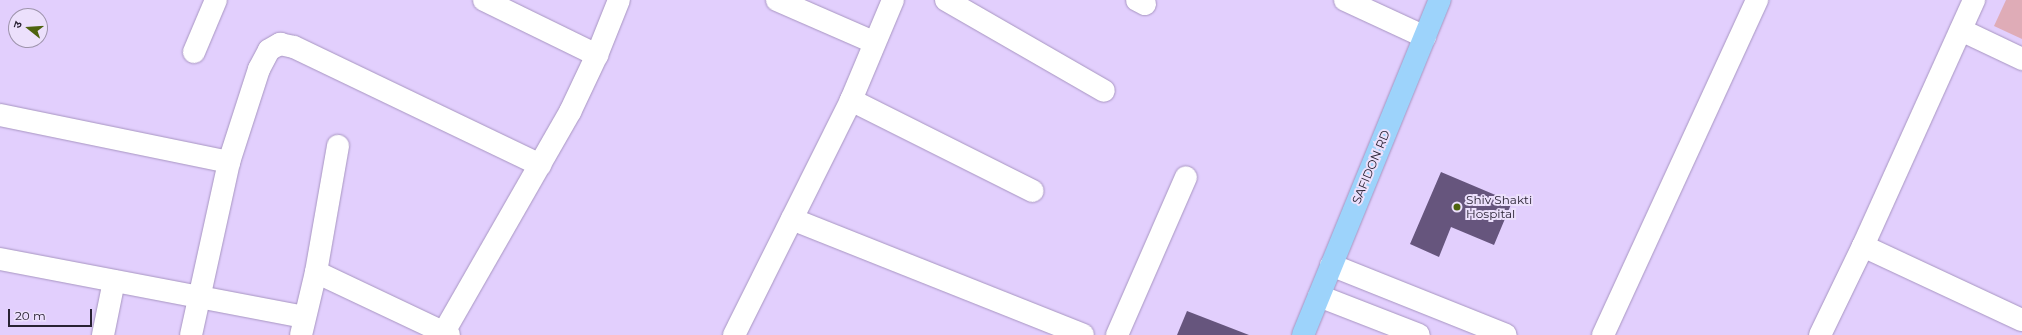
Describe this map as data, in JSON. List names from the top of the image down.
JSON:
{
  "streets": {
    "main road": ["SAFIDON RD"]
  },
  "places": ["Shiv Shakti Hospital"],
  "scale_bar": "20 m",
  "north": "left"
}
